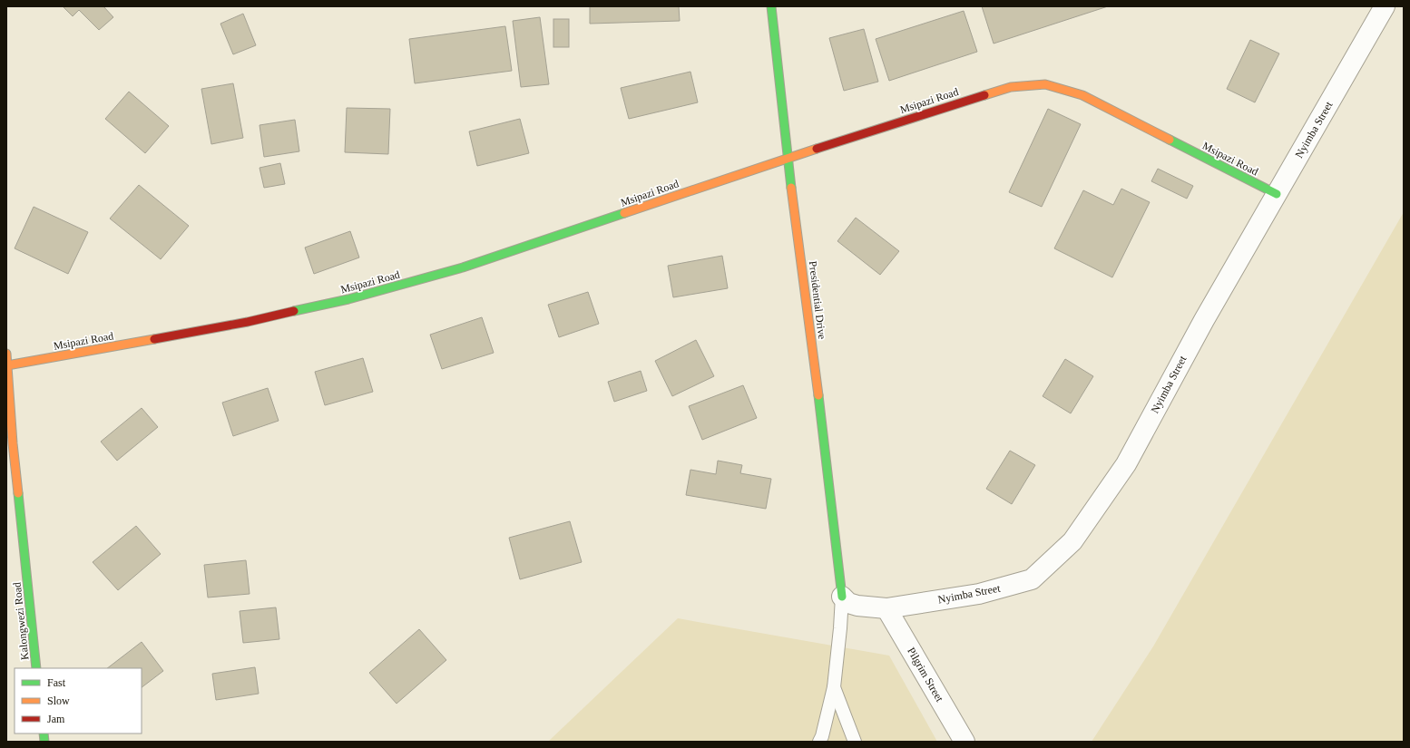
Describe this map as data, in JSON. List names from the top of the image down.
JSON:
{
  "streets": {
    "street": [
      "Msipazi Road",
      "Nyimba Street",
      "Presidential Drive",
      "Kalongwezi Road",
      "Pilgrim Street"
    ]
  },
  "crossings": [
    ["Msipazi Road", "Nyimba Street"],
    ["Msipazi Road", "Presidential Drive"],
    ["Msipazi Road", "Kalongwezi Road"],
    ["Nyimba Street", "Presidential Drive"],
    ["Nyimba Street", "Pilgrim Street"]
  ],
  "legend": ["Fast", "Slow", "Jam"]
}
